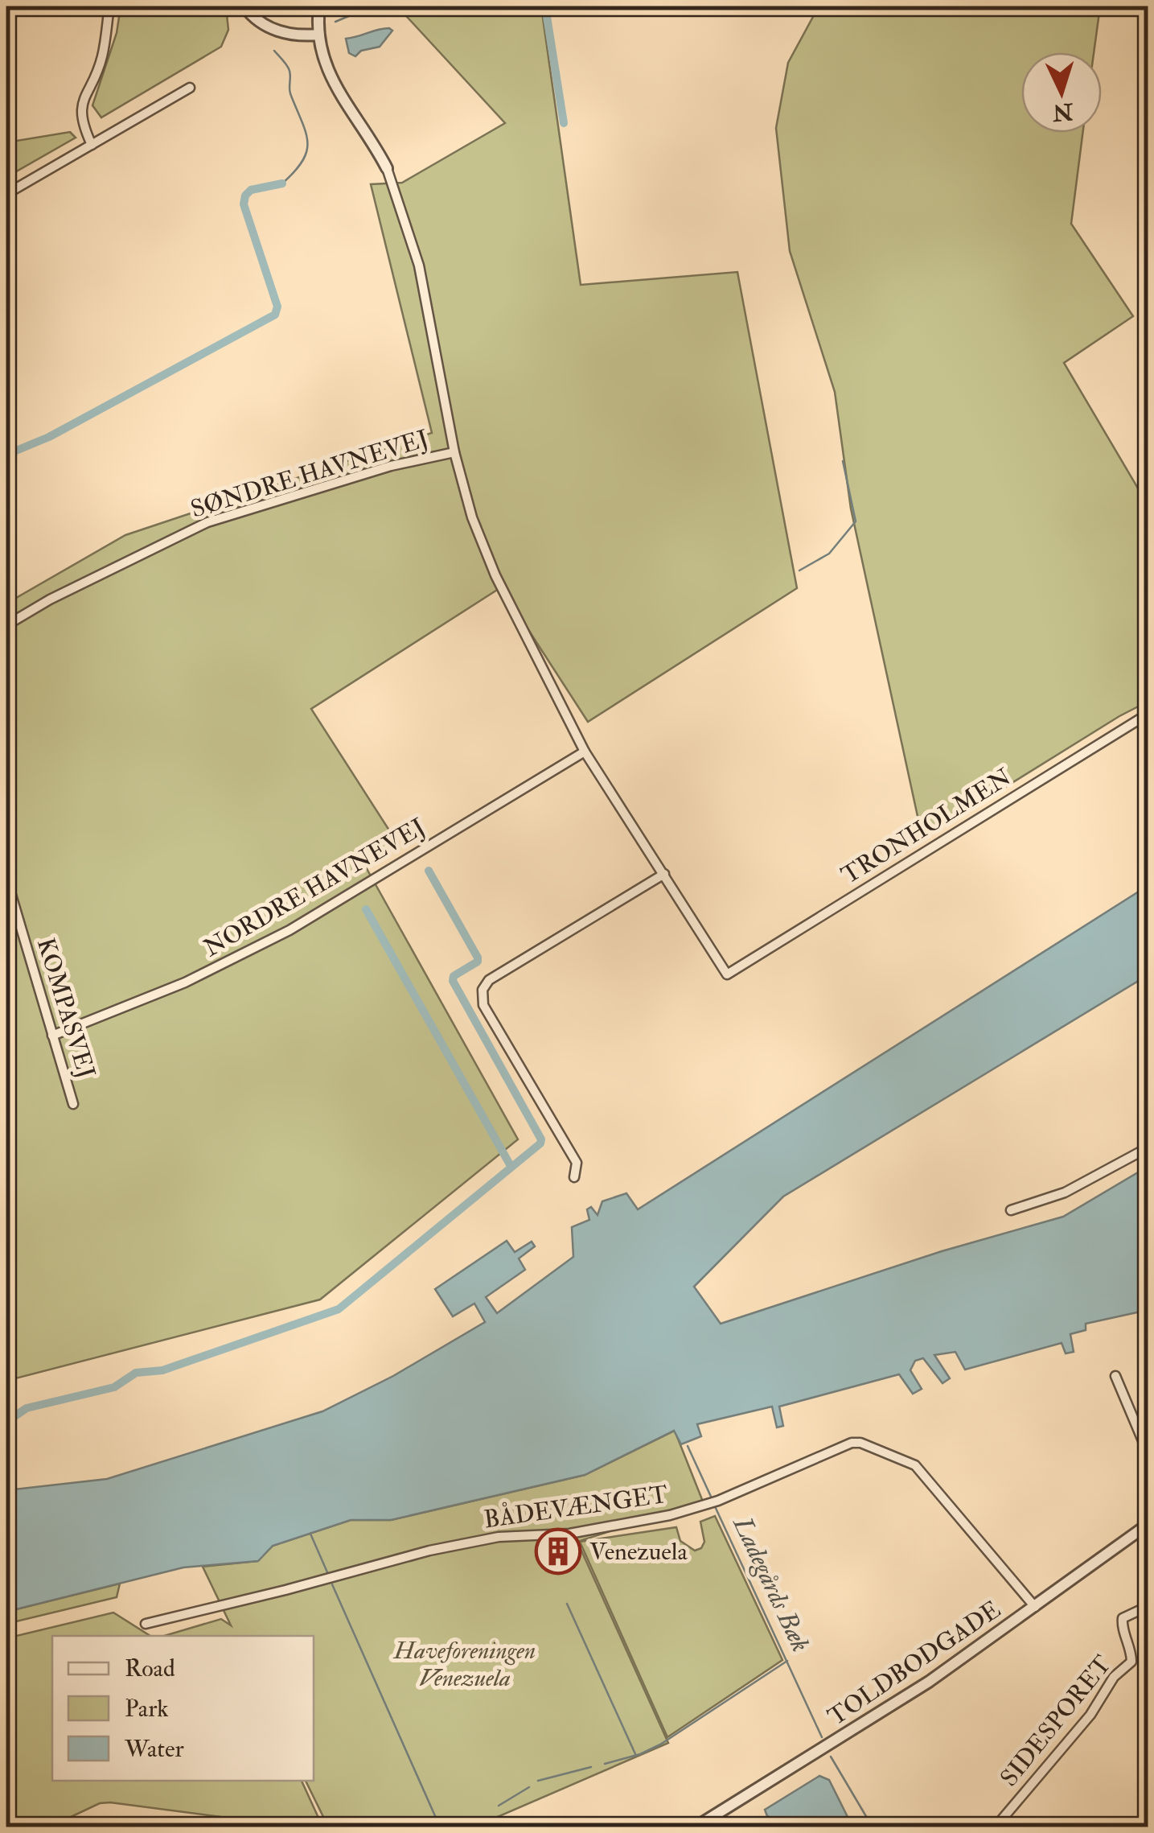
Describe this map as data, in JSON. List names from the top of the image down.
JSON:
{
  "streets": {
    "street": [
      "SØNDRE HAVNEVEJ",
      "TRONHOLMEN",
      "NORDRE HAVNEVEJ",
      "KOMPASVEJ",
      "BÅDEVÆNGET",
      "TOLDBODGADE",
      "SIDESPORET"
    ]
  },
  "crossings": [
    ["NORDRE HAVNEVEJ", "KOMPASVEJ"],
    ["BÅDEVÆNGET", "TOLDBODGADE"]
  ],
  "water": ["Ladegårds Bæk"],
  "parks": ["Haveforeningen Venezuela"],
  "places": {
    "building": ["Venezuela"]
  },
  "legend": ["Road", "Park", "Water"],
  "north": "bottom"
}
